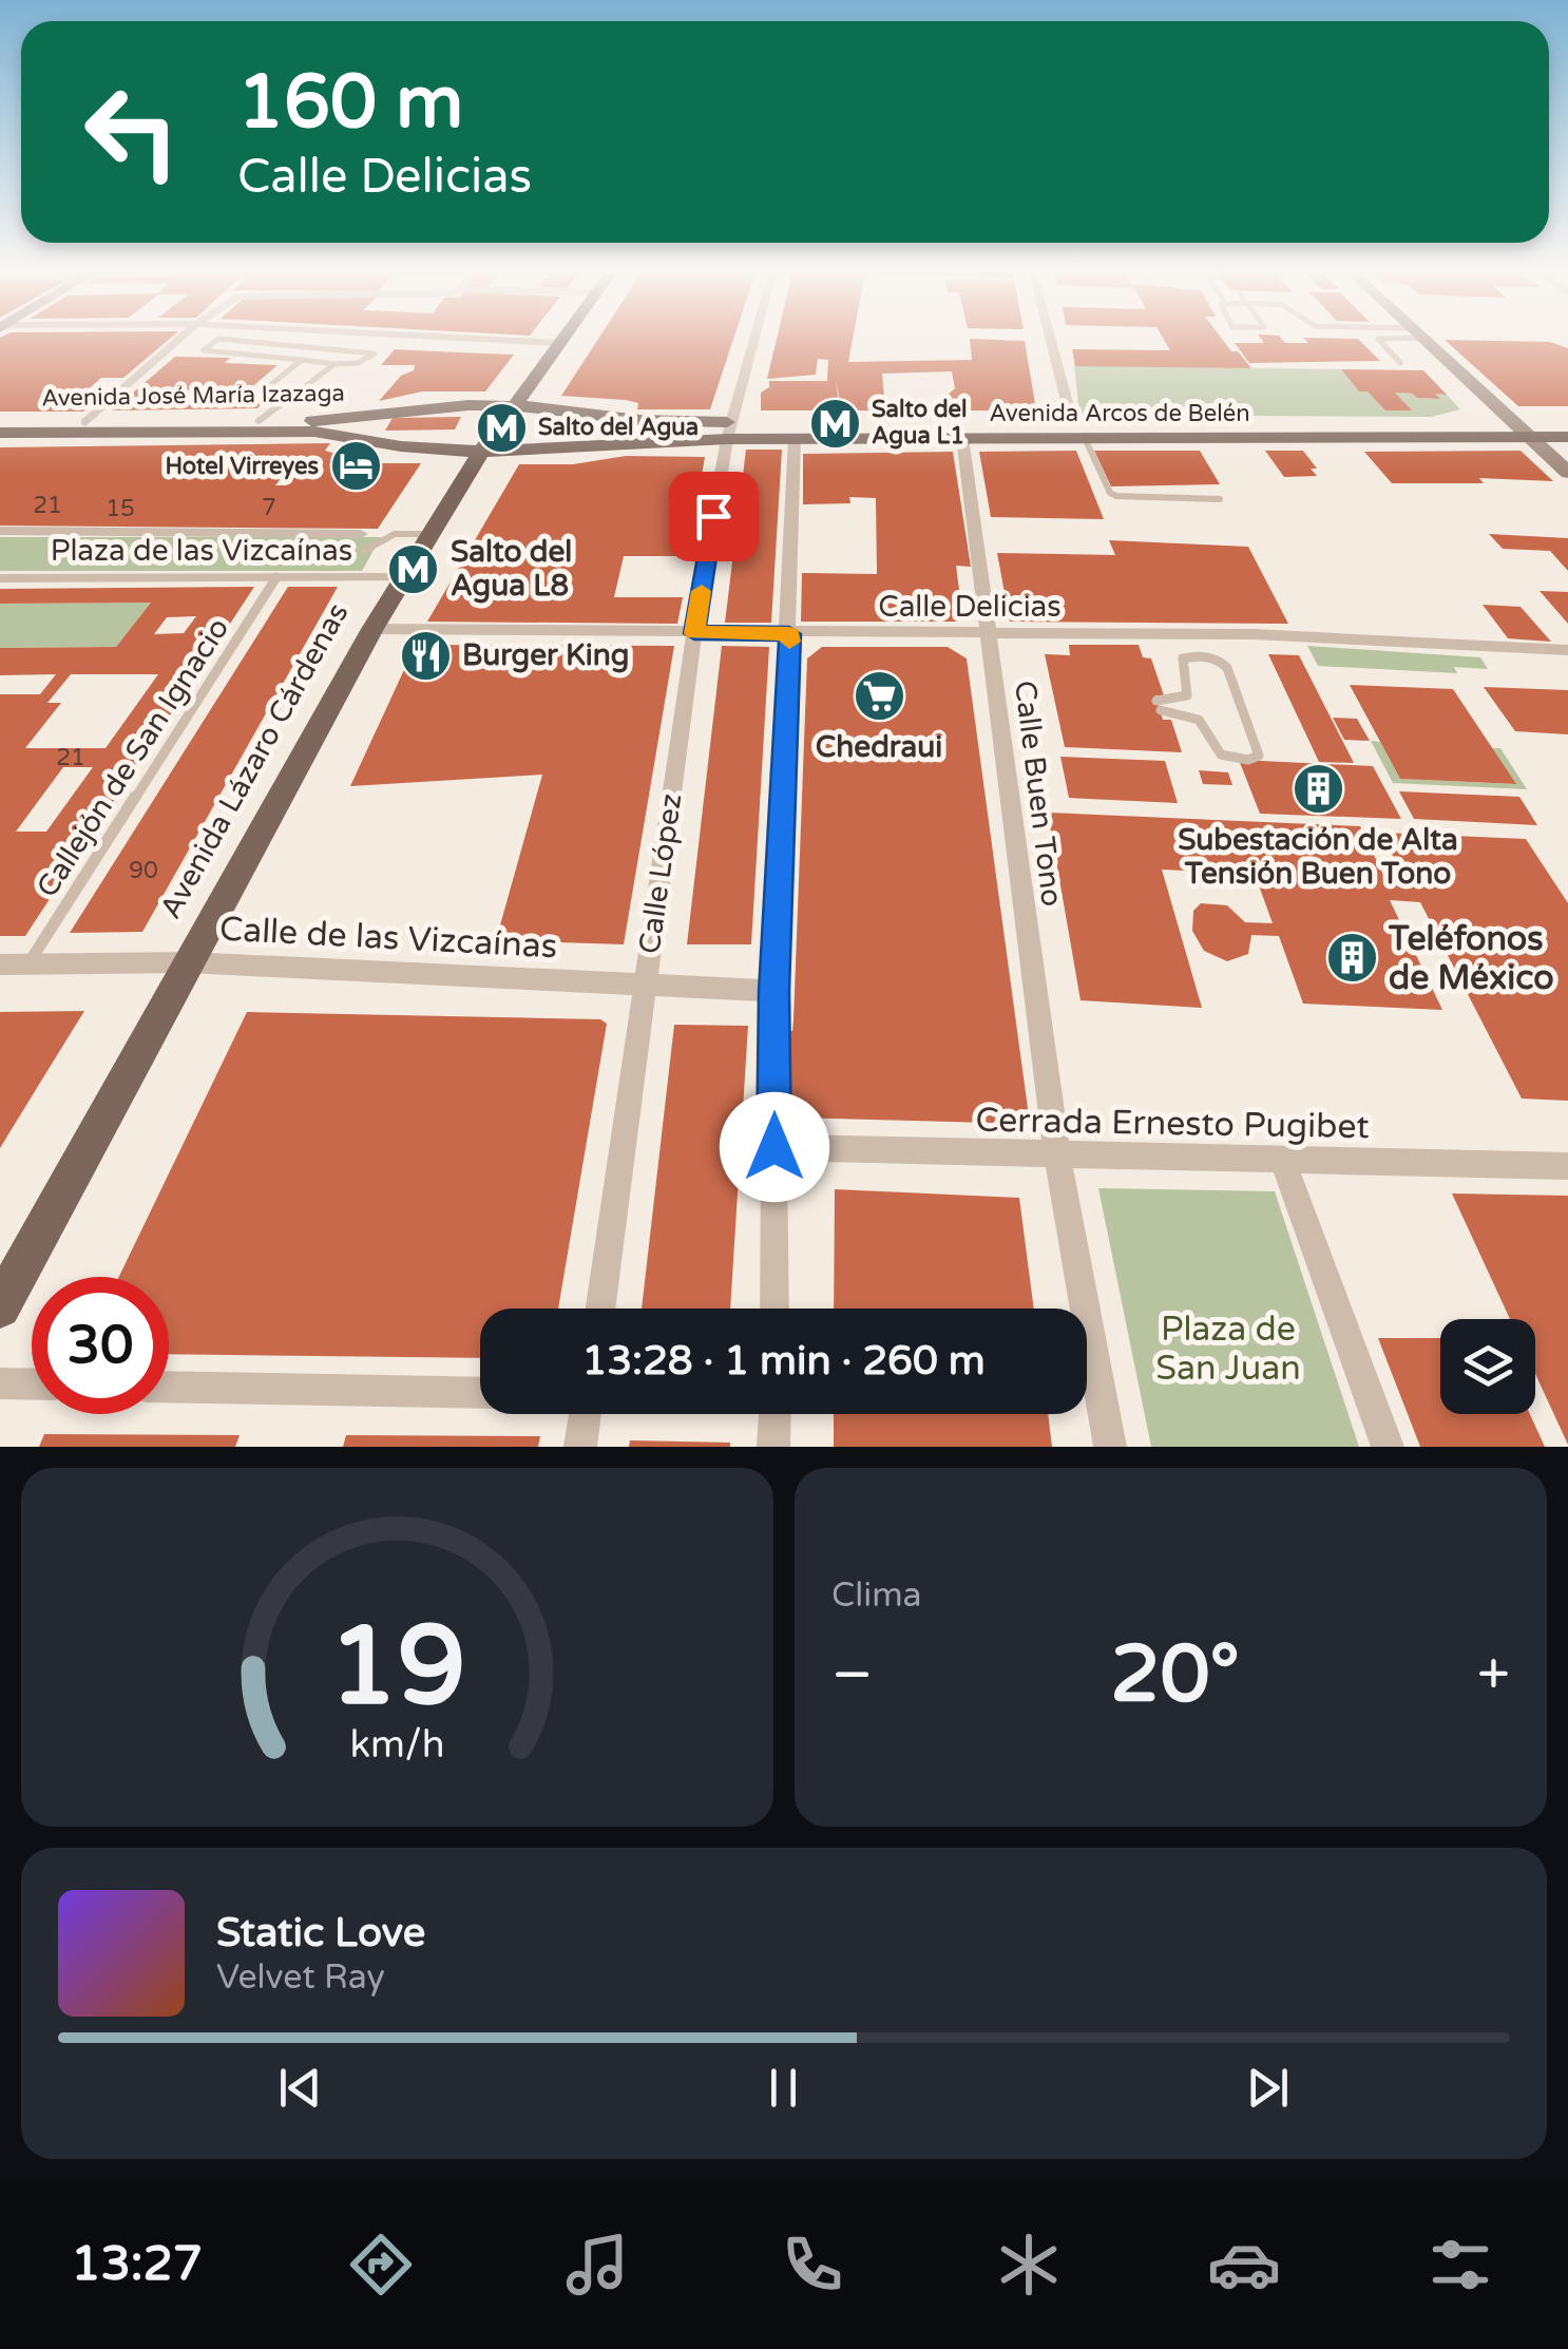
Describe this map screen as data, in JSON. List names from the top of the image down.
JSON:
{
  "streets": {
    "main road": ["Avenida José María Izazaga", "Avenida Arcos de Belén", "Avenida Lázaro Cárdenas"],
    "street": [
      "Plaza de las Vizcaínas",
      "Calle Delicias",
      "Calle Buen Tono",
      "Calle López",
      "Calle de las Vizcaínas",
      "Cerrada Ernesto Pugibet"
    ],
    "lane": ["Callejón de San Ignacio"]
  },
  "crossings": [
    ["Avenida José María Izazaga", "Avenida Arcos de Belén"],
    ["Avenida José María Izazaga", "Avenida Lázaro Cárdenas"],
    ["Avenida Arcos de Belén", "Avenida Lázaro Cárdenas"],
    ["Avenida Arcos de Belén", "Calle Buen Tono"],
    ["Avenida Arcos de Belén", "Calle López"],
    ["Plaza de las Vizcaínas", "Callejón de San Ignacio"],
    ["Plaza de las Vizcaínas", "Avenida Lázaro Cárdenas"],
    ["Calle Delicias", "Avenida Lázaro Cárdenas"],
    ["Calle Delicias", "Calle Buen Tono"],
    ["Calle Delicias", "Calle López"],
    ["Callejón de San Ignacio", "Calle de las Vizcaínas"],
    ["Avenida Lázaro Cárdenas", "Calle de las Vizcaínas"],
    ["Calle Buen Tono", "Cerrada Ernesto Pugibet"],
    ["Calle López", "Calle de las Vizcaínas"]
  ],
  "parks": ["Plaza de San Juan"],
  "places": {
    "metro station": ["Salto del Agua L1", "Salto del Agua", "Salto del Agua L8"],
    "hotel": ["Hotel Virreyes"],
    "restaurant": ["Burger King"],
    "supermarket": ["Chedraui"],
    "building": ["Subestación de Alta Tensión Buen Tono", "Teléfonos de México"]
  },
  "house_numbers": [
    "21",
    "7",
    "15",
    "21",
    "90"
  ],
  "page": {
    "turn": ["160 m", "Calle Delicias"],
    "limit": "30",
    "trip": "13:28 · 1 min · 260 m",
    "tile": "Clima",
    "heat": ["−", "20°", "+"],
    "song": ["Static Love", "Velvet Ray"],
    "tabs": "13:27",
    "gauge": ["19", "km/h"]
  }
}
